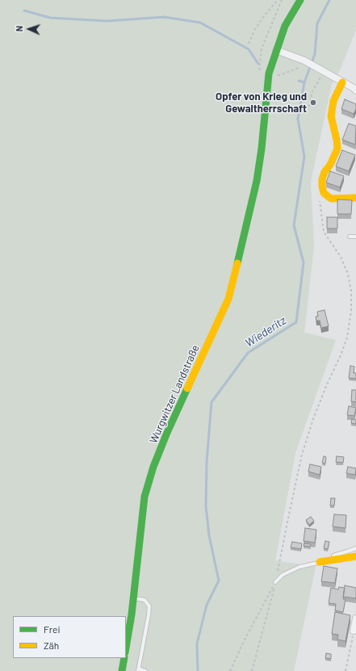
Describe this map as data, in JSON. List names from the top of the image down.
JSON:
{
  "streets": {
    "main road": ["Wurgwitzer Landstraße"]
  },
  "water": ["Wiederitz"],
  "places": ["Opfer von Krieg und Gewaltherrschaft"],
  "legend": ["Frei", "Zäh"],
  "north": "left"
}
